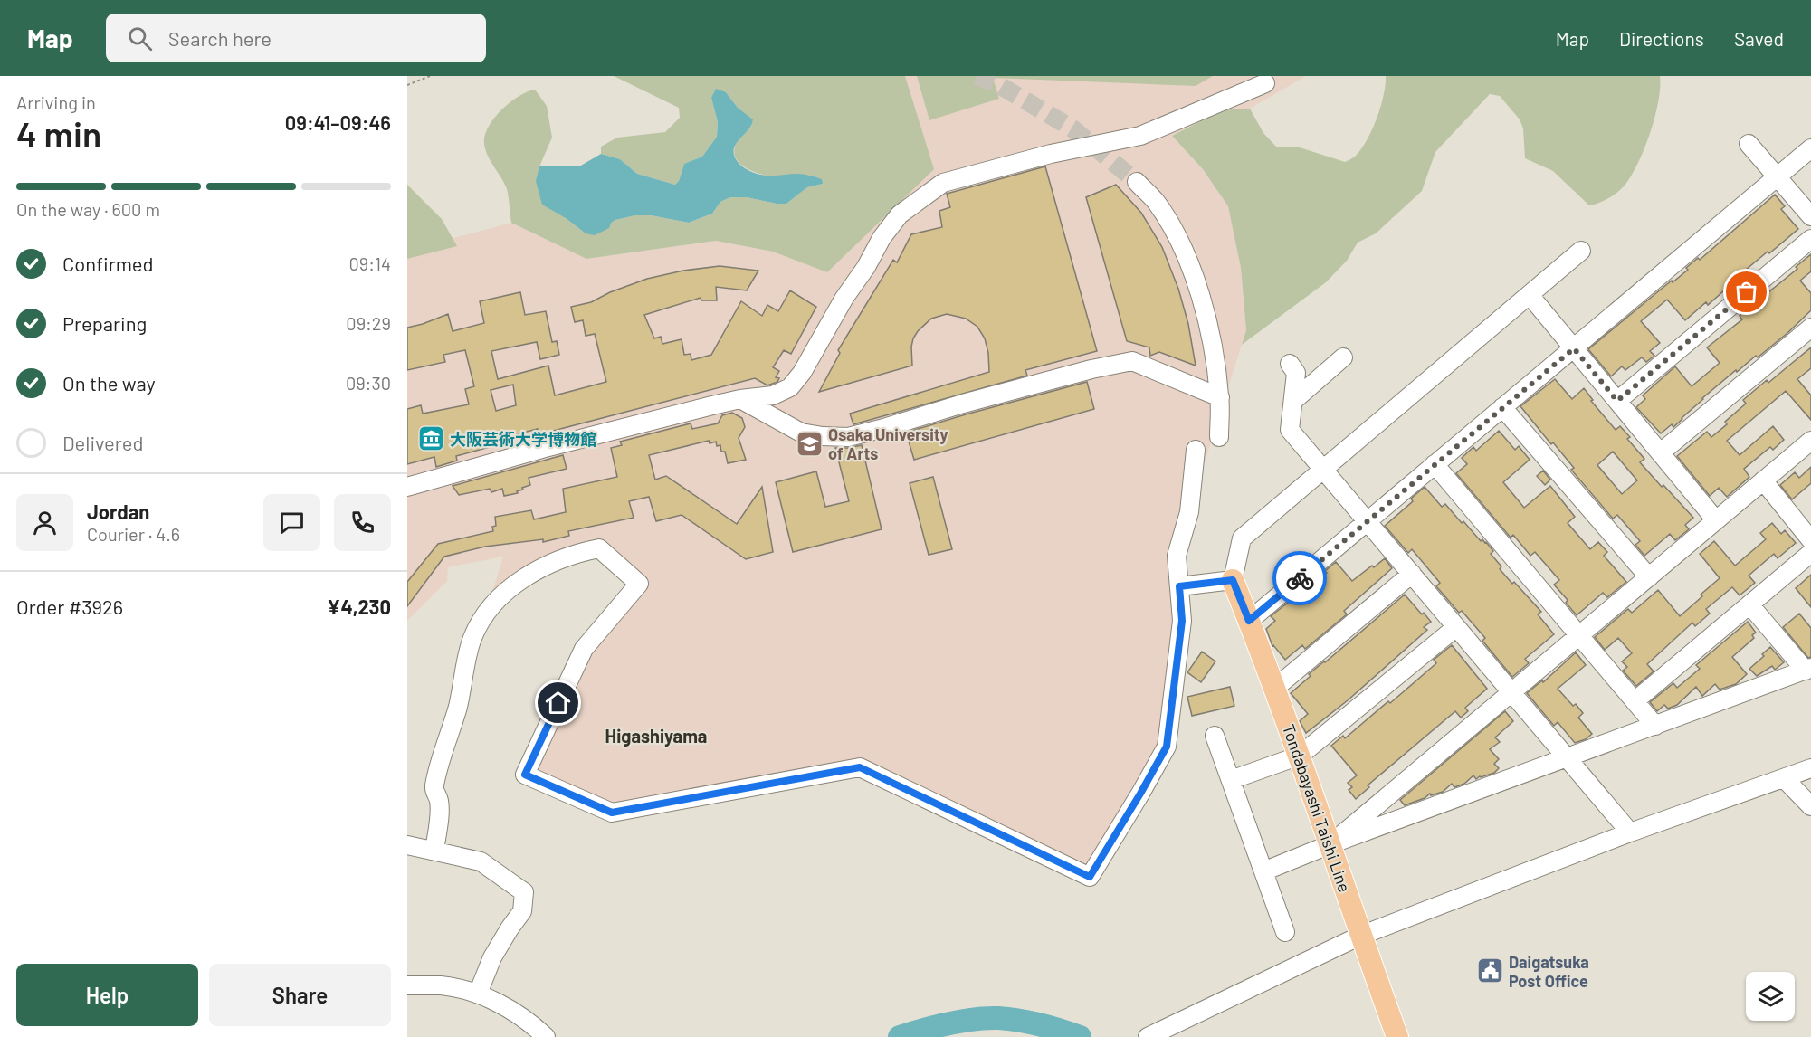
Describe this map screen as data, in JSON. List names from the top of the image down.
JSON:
{
  "streets": {
    "main road": ["Tondabayashi Taishi Line"]
  },
  "districts": ["Higashiyama"],
  "places": {
    "museum": ["大阪芸術大学博物館"],
    "school or university": ["Osaka University of Arts"],
    "public building": ["Daigatsuka Post Office"]
  },
  "page": {
    "header": "Map",
    "search": "Search here",
    "nav": ["Map", "Directions", "Saved"],
    "heading": ["4 min", "Arriving in", "09:41–09:46"],
    "panel": [
      "Jordan",
      "Courier · 4.6",
      "Order #3926",
      "¥4,230"
    ],
    "bar": "On the way · 600 m",
    "list": [
      ["Confirmed", "09:14"],
      ["Preparing", "09:29"],
      ["On the way", "09:30"],
      "Delivered"
    ],
    "buttons": ["Help", "Share"]
  }
}
